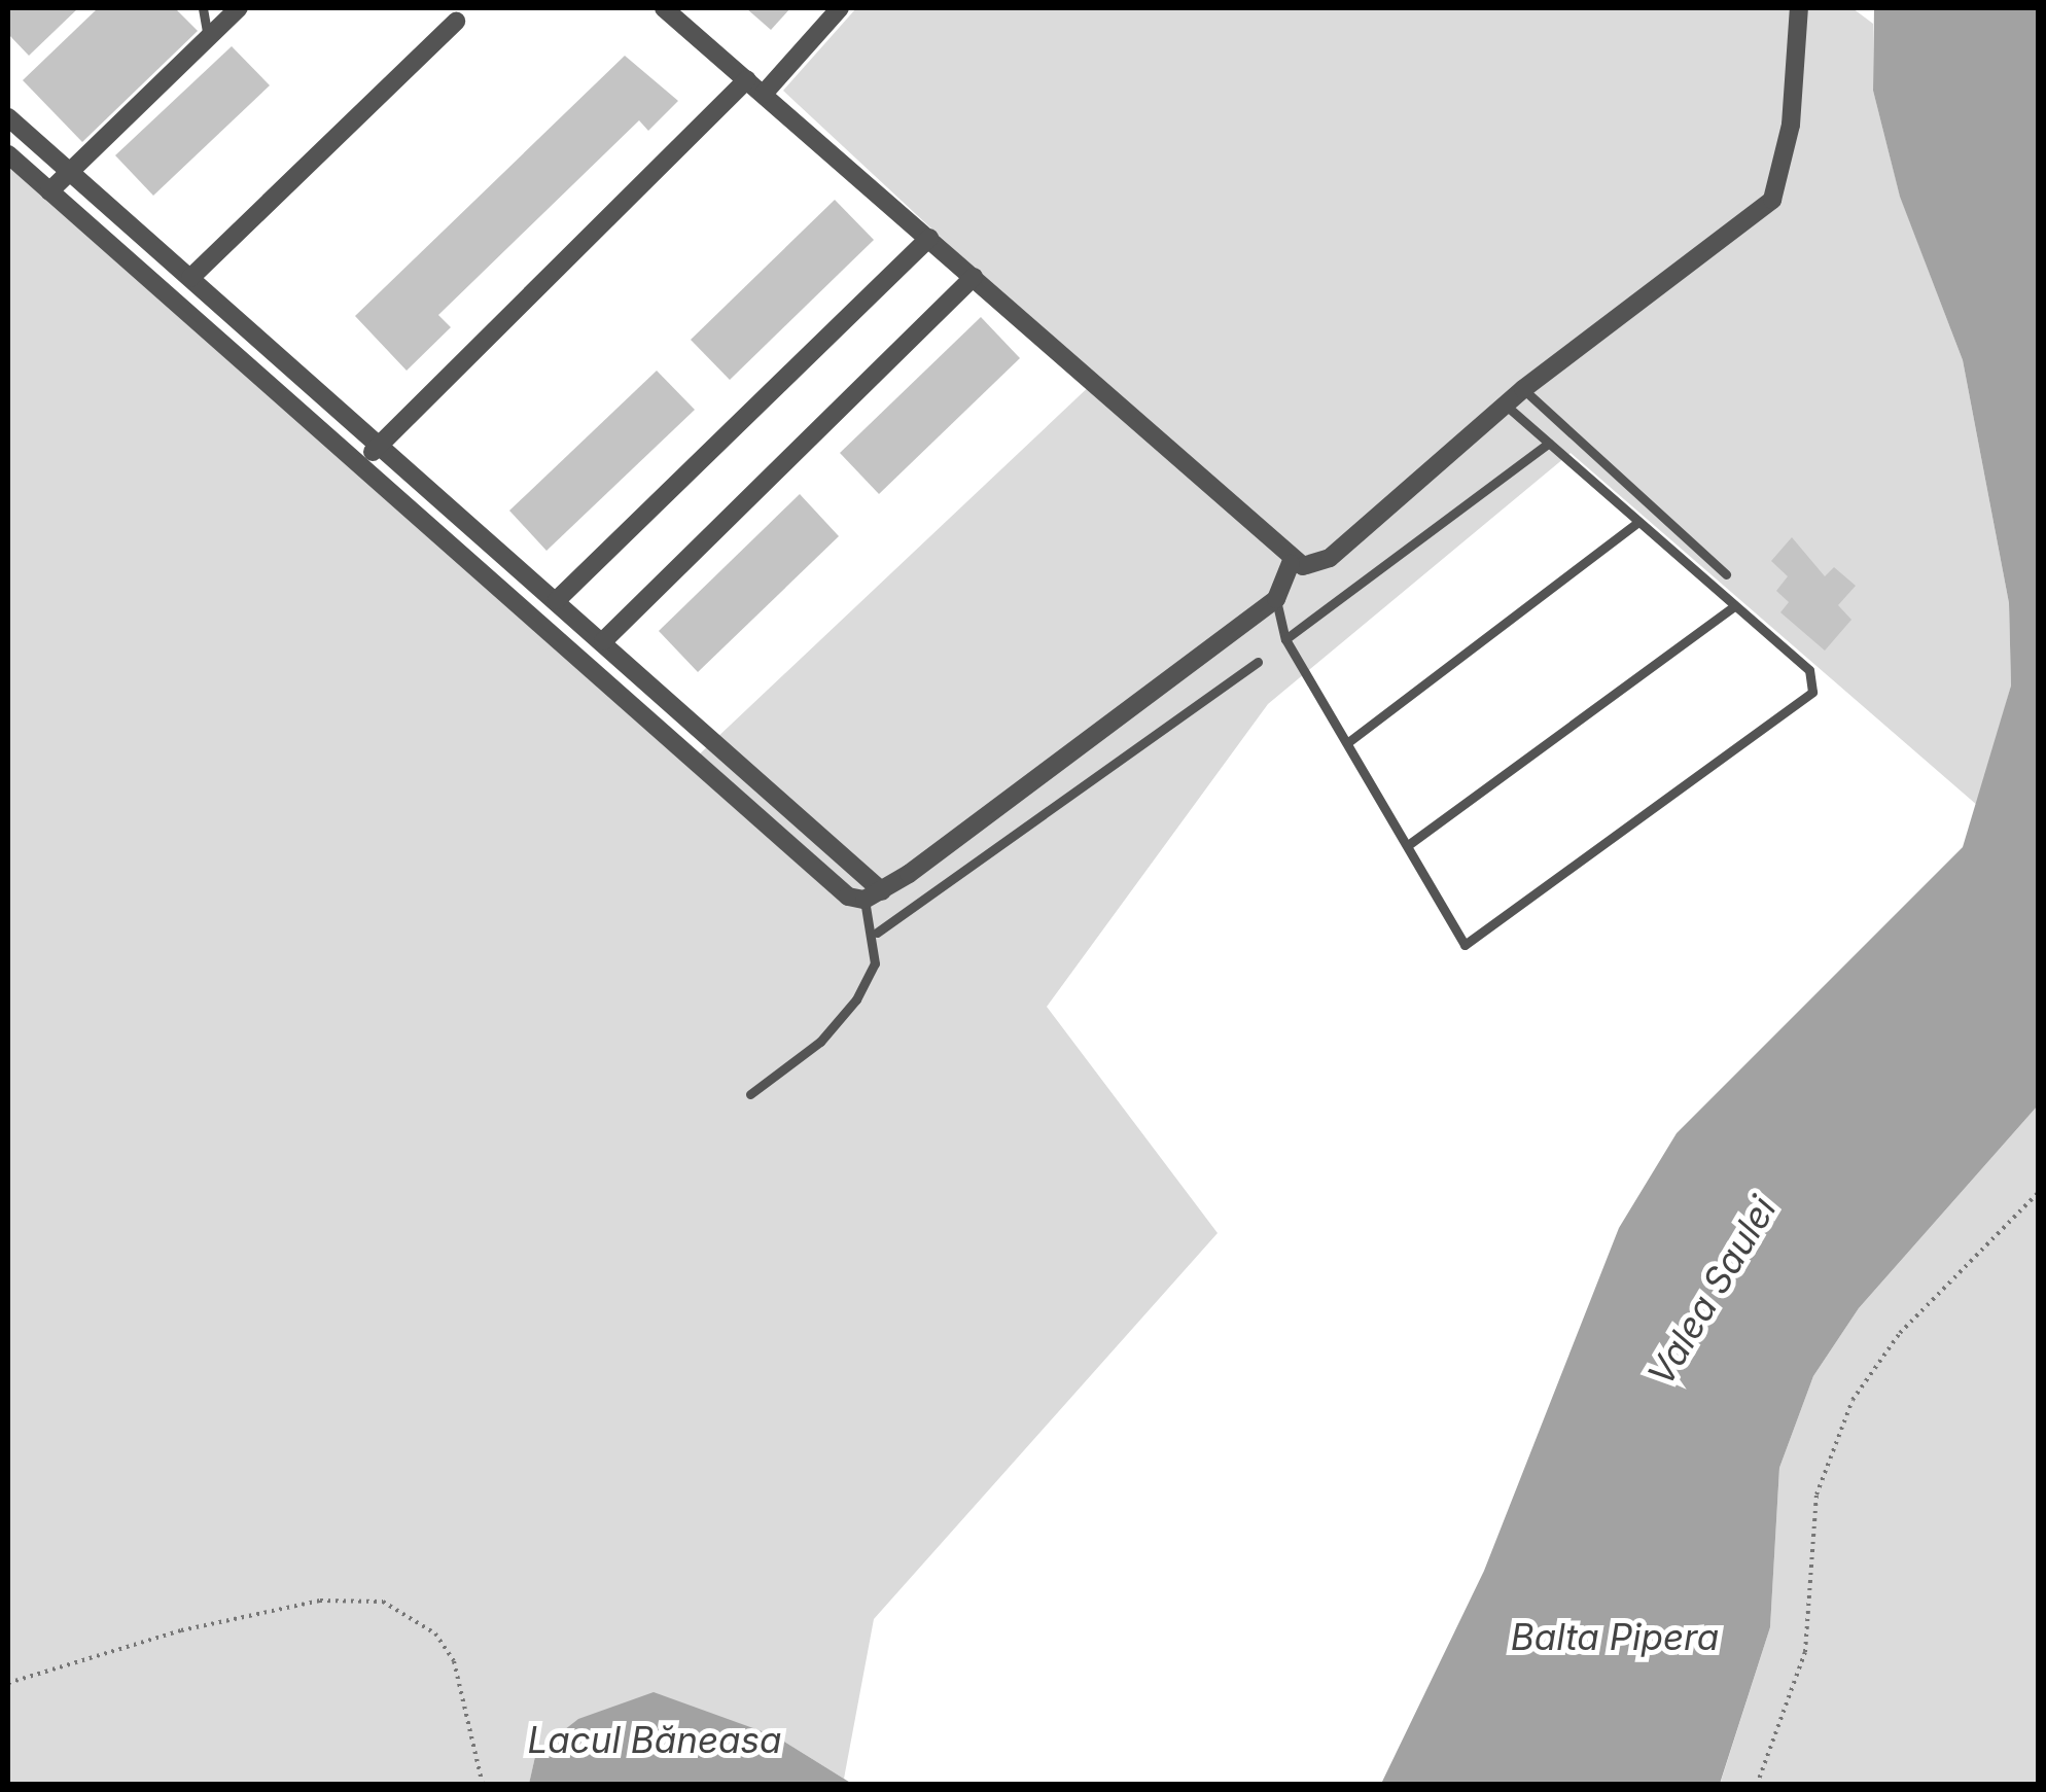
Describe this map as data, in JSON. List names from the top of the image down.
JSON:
{
  "water": ["Valea Saulei", "Balta Pipera", "Lacul Băneasa"]
}
